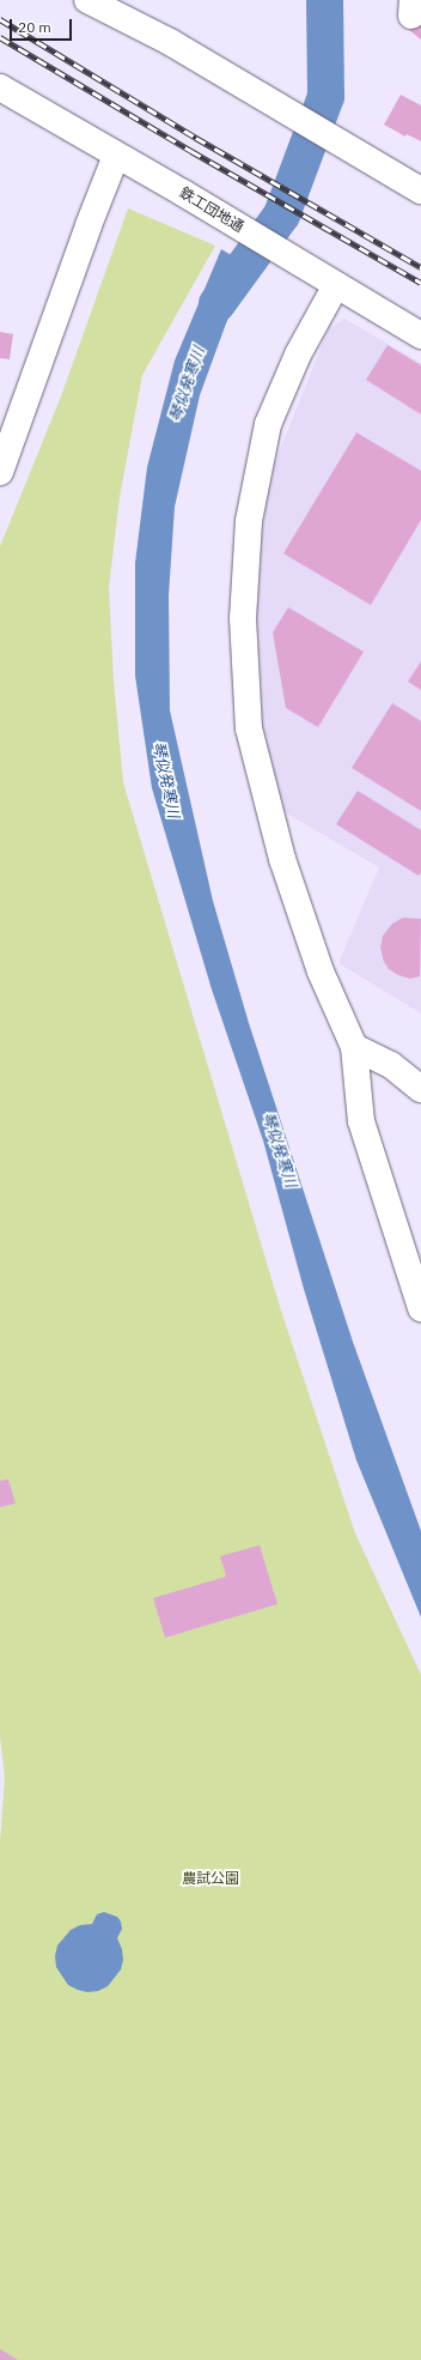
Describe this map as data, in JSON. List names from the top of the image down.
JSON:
{
  "streets": {
    "street": ["鉄工団地通"]
  },
  "water": ["琴似発寒川"],
  "parks": ["農試公園"],
  "scale_bar": "20 m"
}
